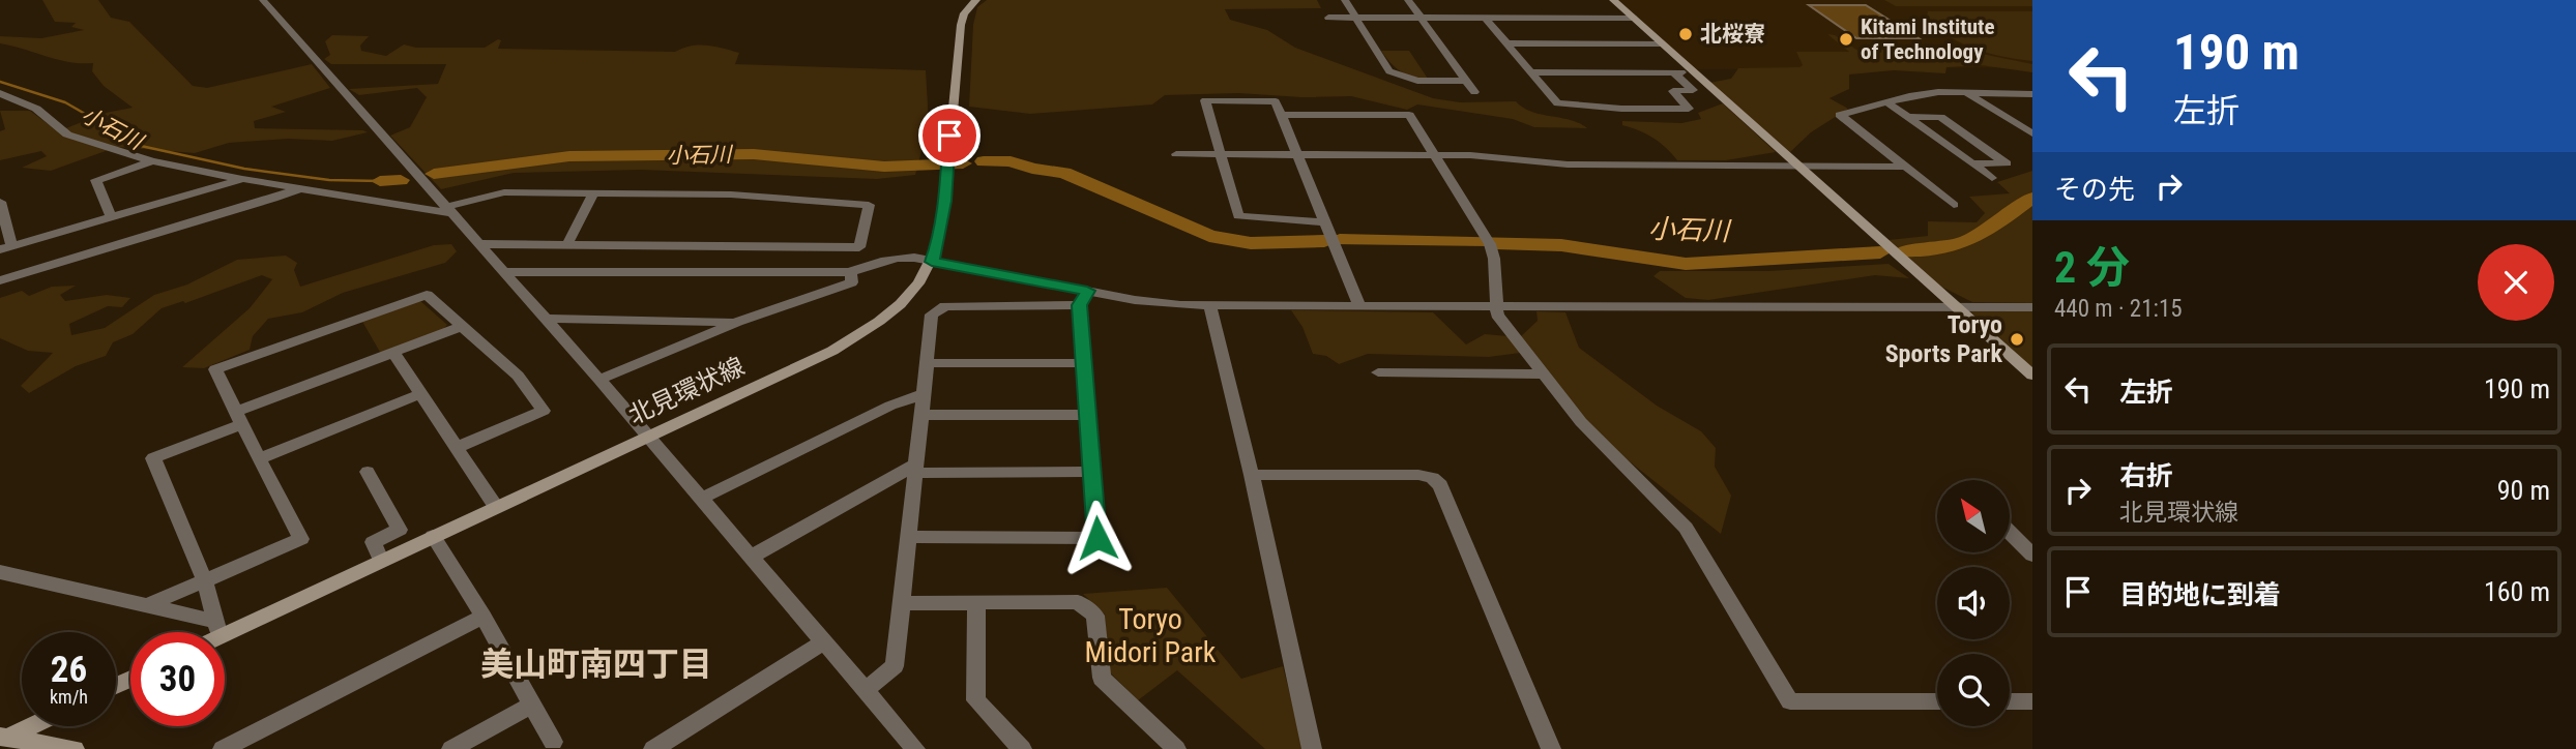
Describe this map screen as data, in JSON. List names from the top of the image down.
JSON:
{
  "streets": {
    "main road": ["北見環状線"]
  },
  "districts": ["美山町南四丁目"],
  "water": ["小石川"],
  "parks": ["Toryo Midori Park"],
  "places": ["北桜寮", "Kitami Institute of Technology", "Toryo Sports Park"],
  "north": "top left",
  "page": {
    "turn": ["190 m", "左折"],
    "then": "その先",
    "heading": ["2 分", "440 m · 21:15"],
    "list": [
      {
        "name": "左折",
        "value": "190 m"
      },
      {
        "name": "右折",
        "note": "北見環状線",
        "value": "90 m"
      },
      {
        "name": "目的地に到着",
        "value": "160 m"
      }
    ],
    "speed": "26 km/h",
    "limit": "30"
  }
}
